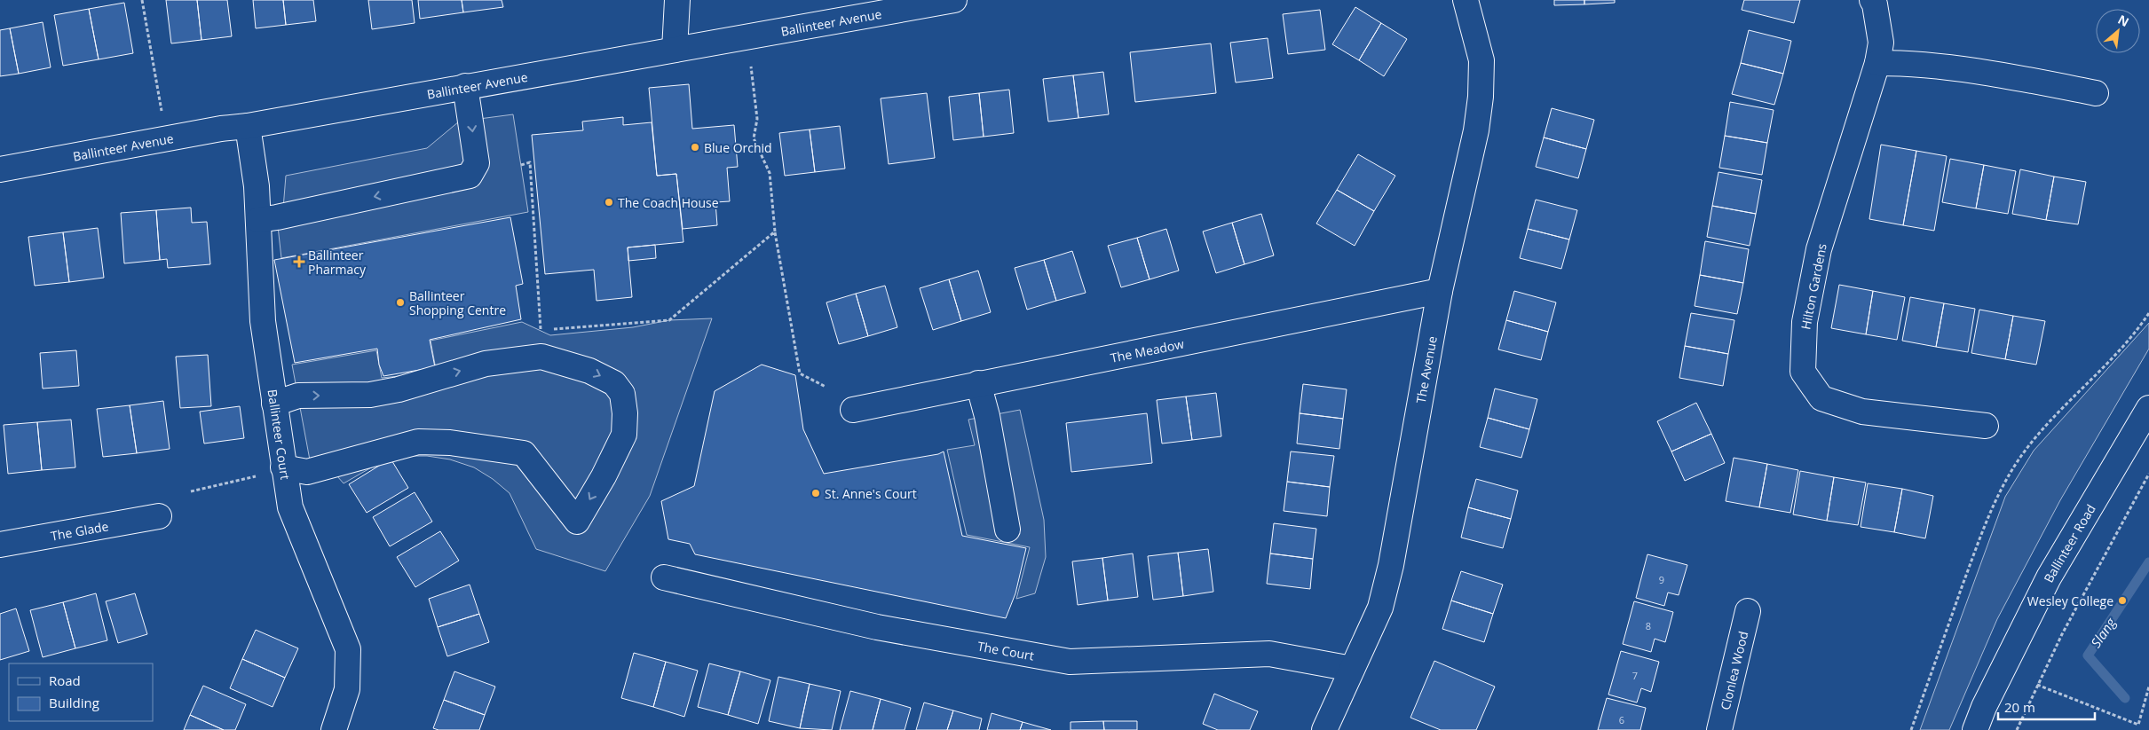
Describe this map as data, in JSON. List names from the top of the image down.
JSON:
{
  "streets": {
    "street": [
      "Ballinteer Avenue",
      "Hilton Gardens",
      "The Meadow",
      "The Avenue",
      "Ballinteer Court",
      "The Glade",
      "Ballinteer Road",
      "The Court",
      "Clonlea Wood"
    ]
  },
  "crossings": [
    ["Ballinteer Avenue", "Ballinteer Court"],
    ["The Meadow", "The Avenue"],
    ["The Avenue", "The Court"]
  ],
  "water": ["Slang"],
  "places": {
    "other": [
      "Blue Orchid",
      "The Coach House",
      "Ballinteer Shopping Centre",
      "St. Anne's Court",
      "Wesley College"
    ],
    "health": ["Ballinteer Pharmacy"]
  },
  "house_numbers": [
    "9",
    "8",
    "7",
    "6"
  ],
  "legend": ["Road", "Building"],
  "scale_bar": "20 m",
  "north": "top right"
}
